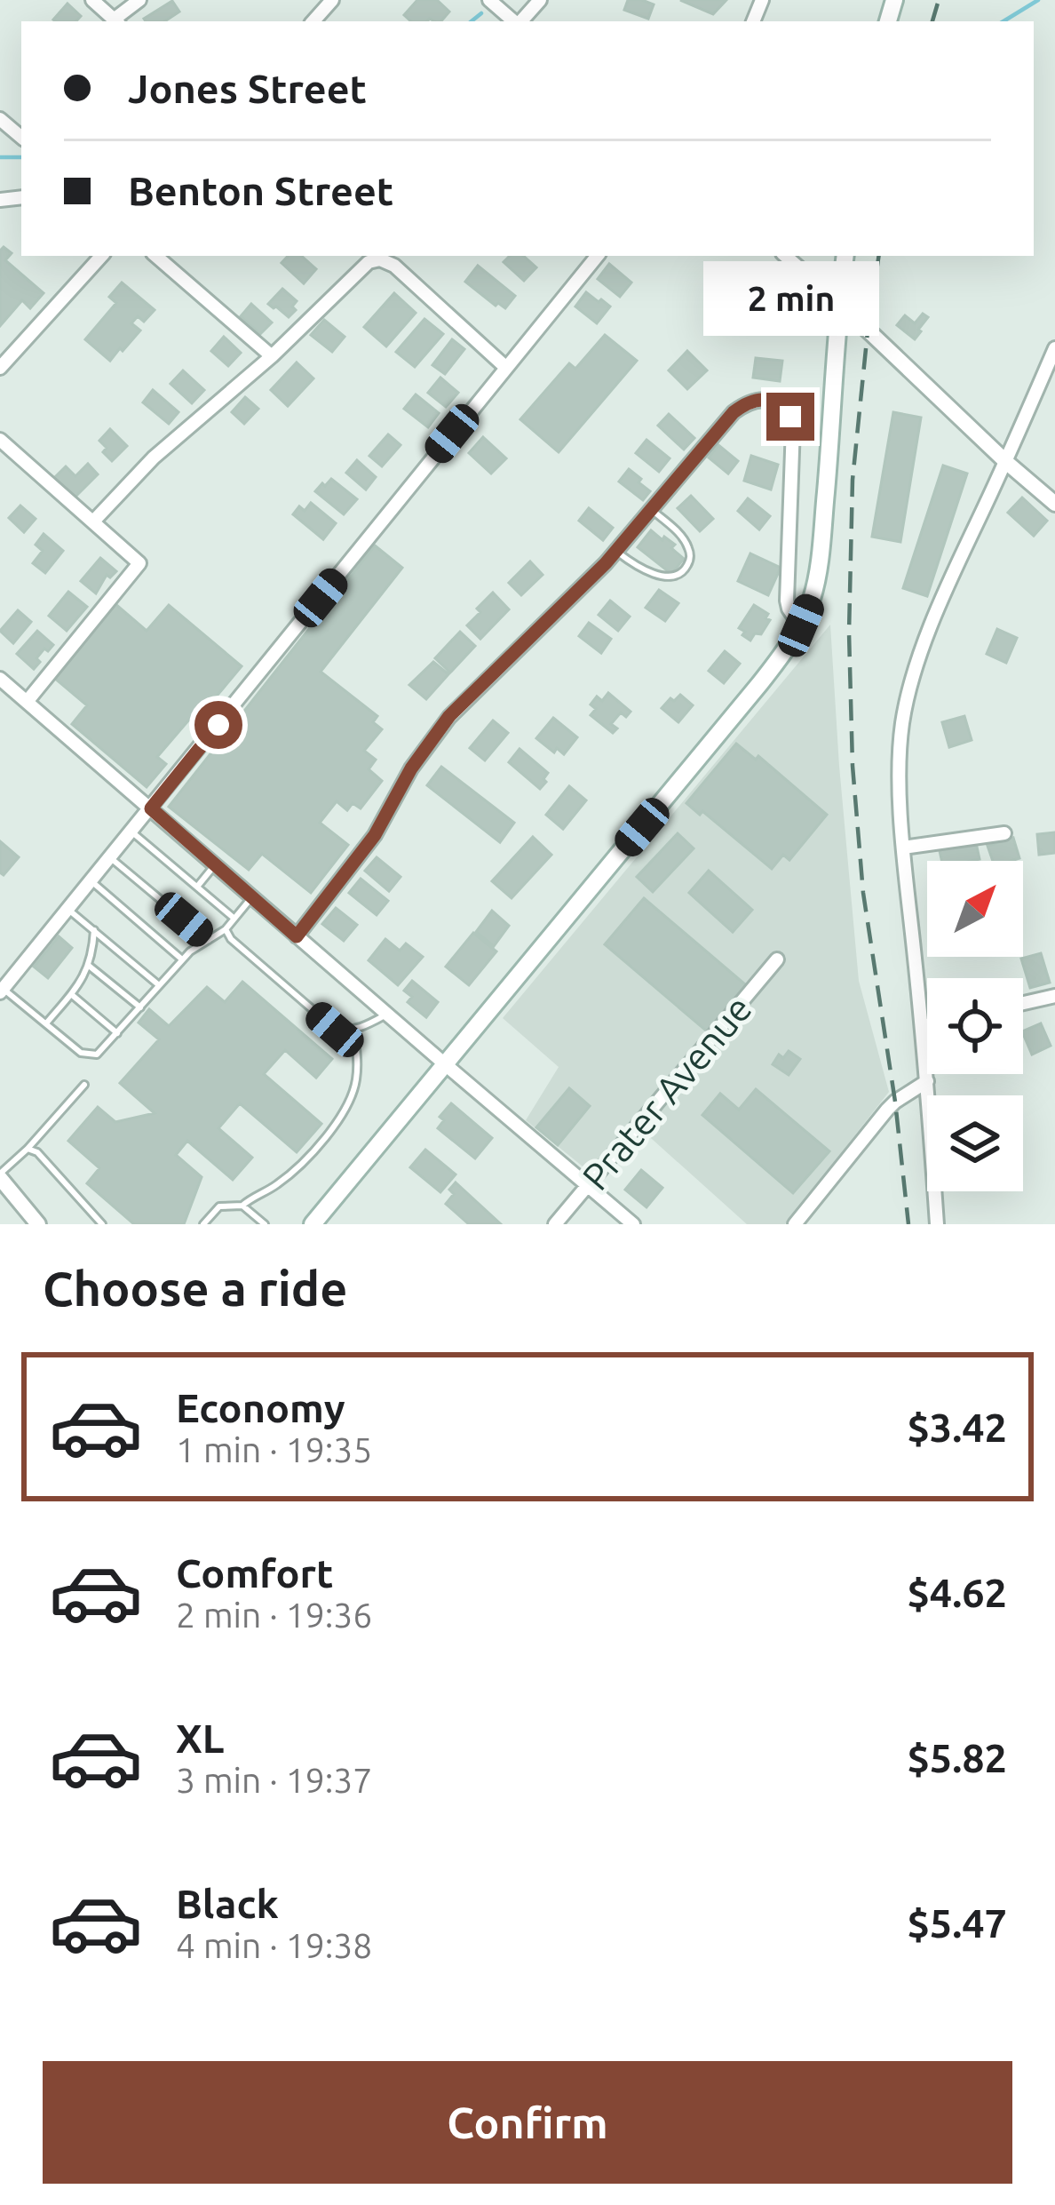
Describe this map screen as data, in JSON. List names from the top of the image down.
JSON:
{
  "streets": {
    "street": ["Prater Avenue"]
  },
  "north": "top right",
  "page": {
    "banner": ["Jones Street", "Benton Street"],
    "bubble": "2 min",
    "heading": "Choose a ride",
    "list": [
      {
        "name": "Economy",
        "note": "1 min · 19:35",
        "value": "$3.42"
      },
      {
        "name": "Comfort",
        "note": "2 min · 19:36",
        "value": "$4.62"
      },
      {
        "name": "XL",
        "note": "3 min · 19:37",
        "value": "$5.82"
      },
      {
        "name": "Black",
        "note": "4 min · 19:38",
        "value": "$5.47"
      }
    ],
    "buttons": "Confirm"
  }
}
